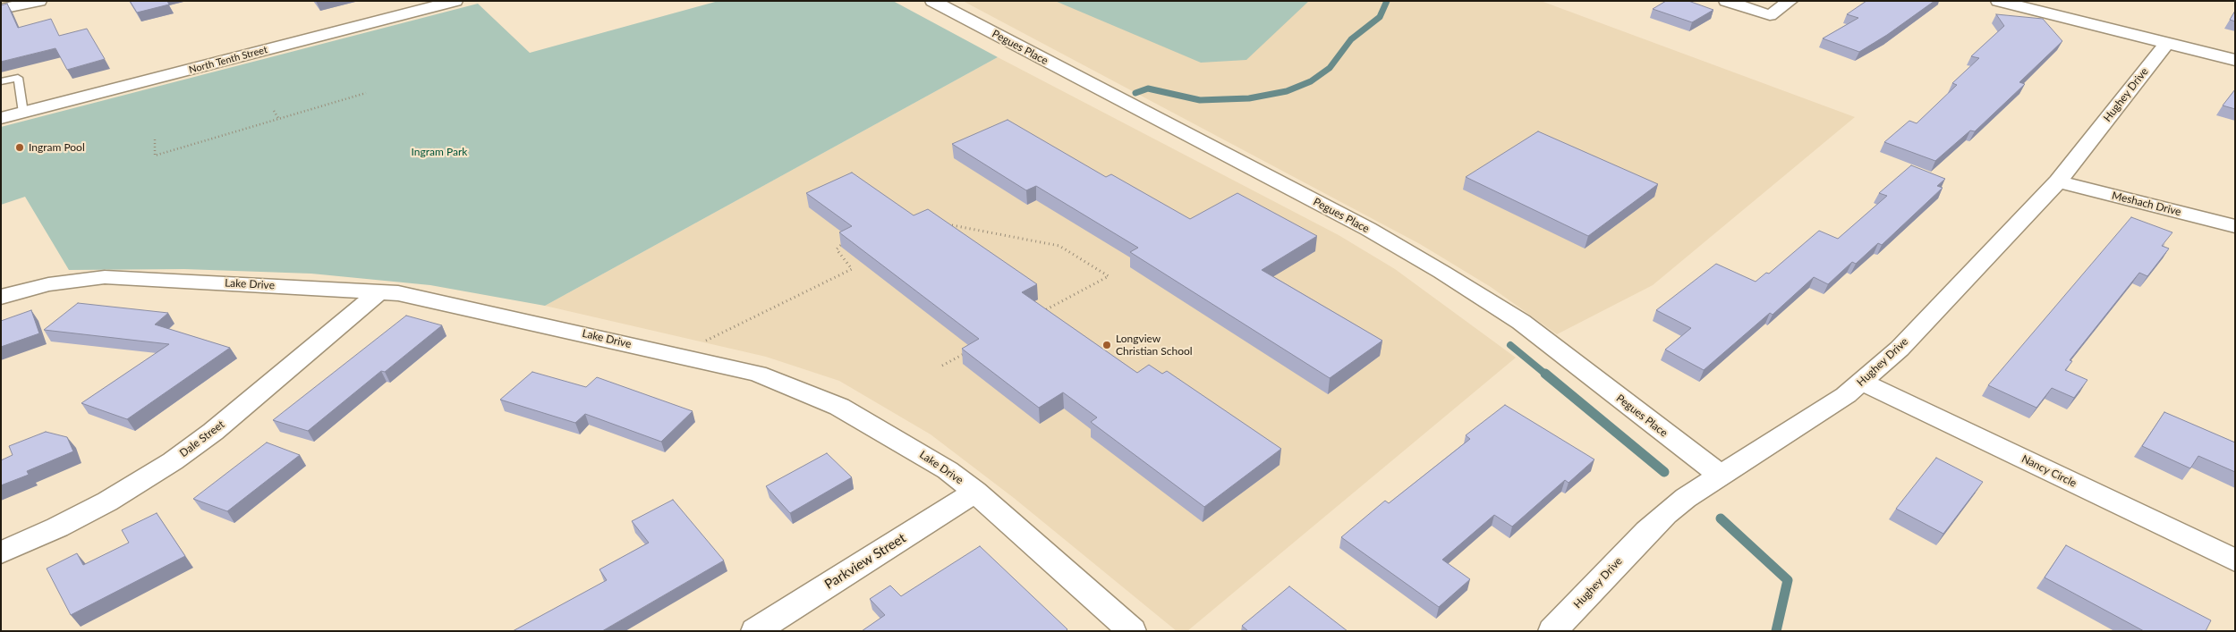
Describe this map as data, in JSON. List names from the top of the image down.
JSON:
{
  "streets": {
    "street": [
      "Pegues Place",
      "North Tenth Street",
      "Hughey Drive",
      "Meshach Drive",
      "Lake Drive",
      "Dale Street",
      "Nancy Circle",
      "Parkview Street"
    ]
  },
  "crossings": [
    ["Pegues Place", "Hughey Drive"],
    ["Hughey Drive", "Meshach Drive"],
    ["Hughey Drive", "Nancy Circle"],
    ["Lake Drive", "Dale Street"],
    ["Lake Drive", "Parkview Street"]
  ],
  "parks": ["Ingram Park"],
  "places": ["Ingram Pool", "Longview Christian School"]
}
